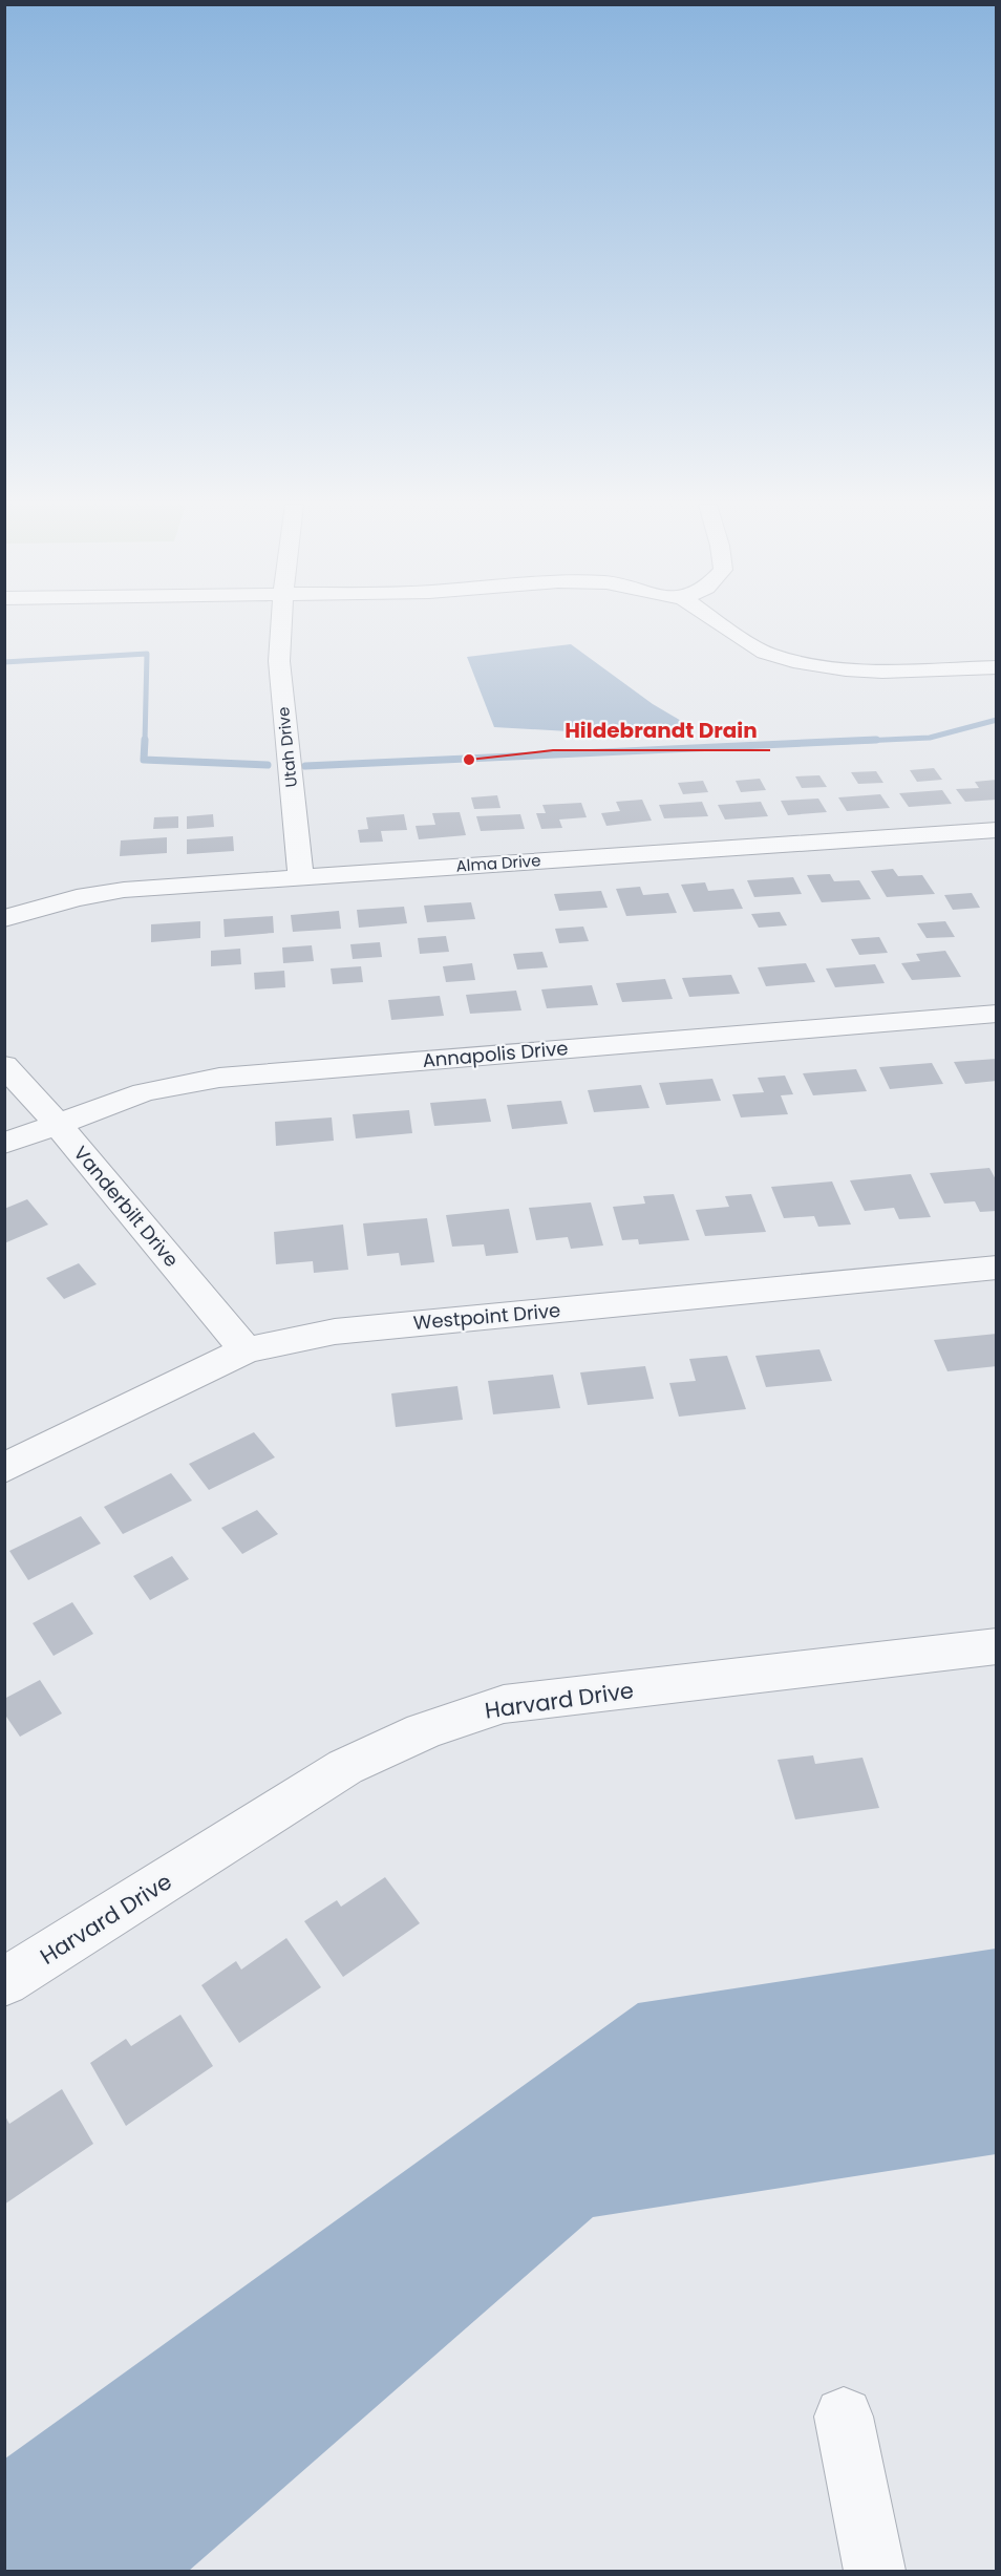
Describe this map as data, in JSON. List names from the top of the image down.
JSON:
{
  "streets": {
    "street": [
      "Utah Drive",
      "Alma Drive",
      "Annapolis Drive",
      "Vanderbilt Drive",
      "Westpoint Drive",
      "Harvard Drive"
    ]
  },
  "crossings": [
    ["Utah Drive", "Alma Drive"],
    ["Annapolis Drive", "Vanderbilt Drive"],
    ["Vanderbilt Drive", "Westpoint Drive"]
  ],
  "places": ["Hildebrandt Drain"]
}
